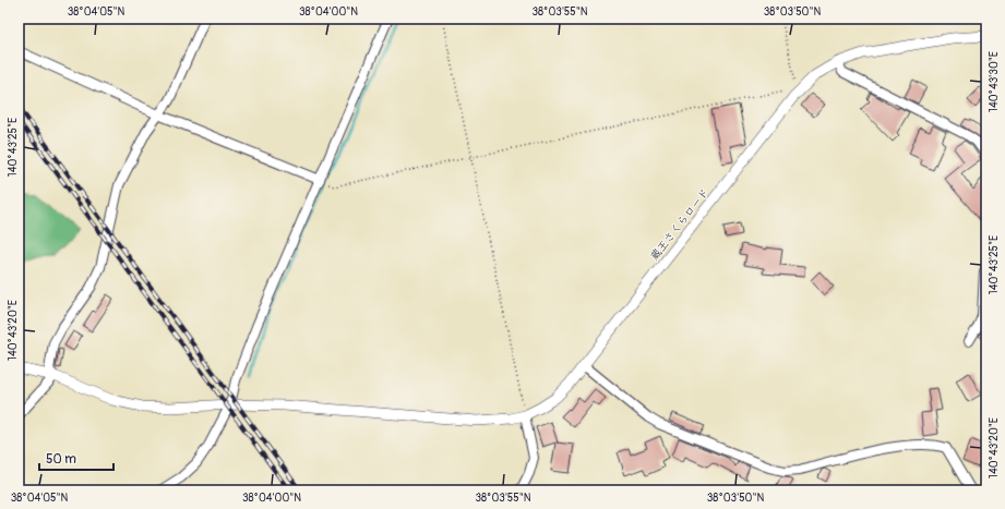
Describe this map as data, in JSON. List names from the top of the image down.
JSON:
{
  "streets": {
    "street": ["蔵王さくらロード"]
  },
  "scale_bar": "50 m",
  "coordinates": [
    "38°04'05\"N",
    "38°04'00\"N",
    "38°03'55\"N",
    "38°03'50\"N",
    "140°43'30\"E",
    "140°43'25\"E",
    "140°43'20\"E"
  ]
}
